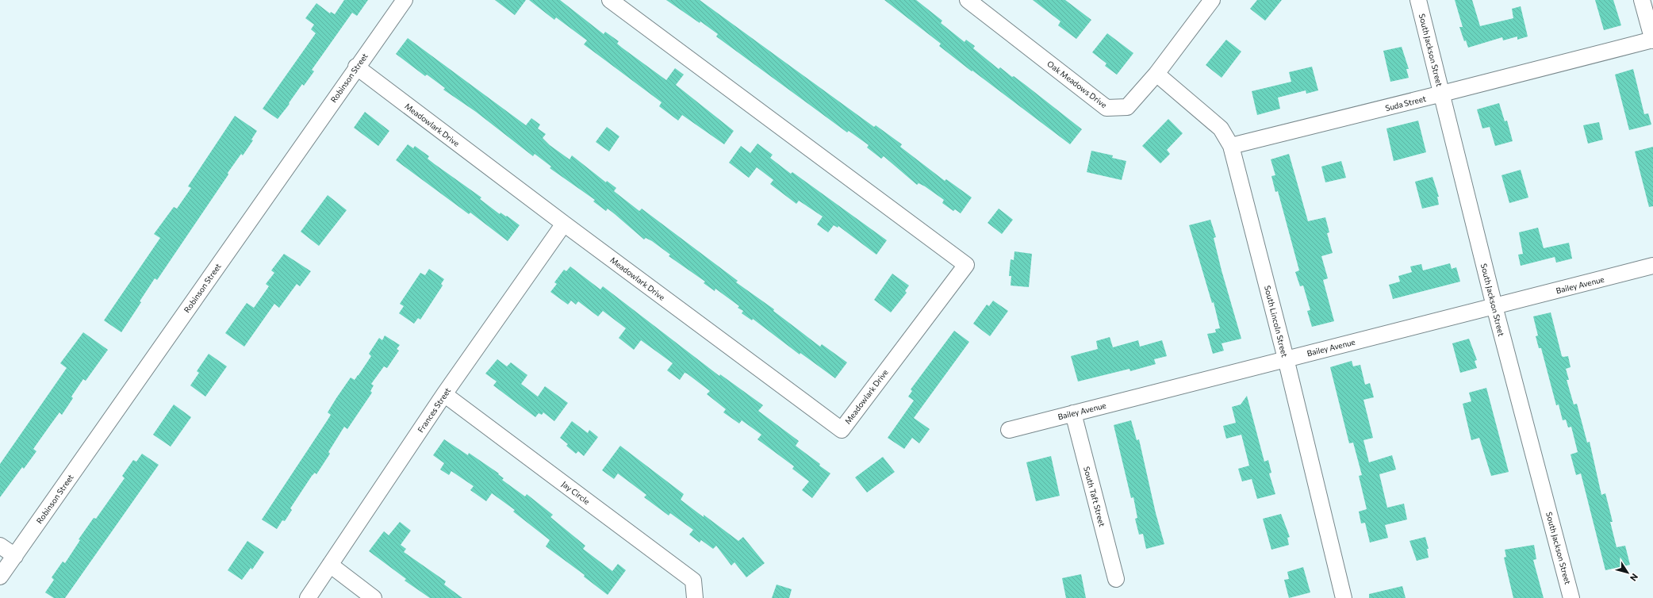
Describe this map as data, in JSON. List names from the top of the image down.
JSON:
{
  "streets": {
    "street": [
      "South Jackson Street",
      "Robinson Street",
      "Oak Meadows Drive",
      "Suda Street",
      "Meadowlark Drive",
      "Bailey Avenue",
      "South Lincoln Street",
      "Frances Street",
      "Jay Circle",
      "South Taft Street"
    ]
  },
  "crossings": [
    ["South Jackson Street", "Suda Street"],
    ["South Jackson Street", "Bailey Avenue"],
    ["Robinson Street", "Meadowlark Drive"],
    ["Oak Meadows Drive", "South Lincoln Street"],
    ["Suda Street", "South Lincoln Street"],
    ["Meadowlark Drive", "Frances Street"],
    ["Bailey Avenue", "South Lincoln Street"],
    ["Bailey Avenue", "South Taft Street"],
    ["Frances Street", "Jay Circle"]
  ],
  "north": "bottom right"
}
